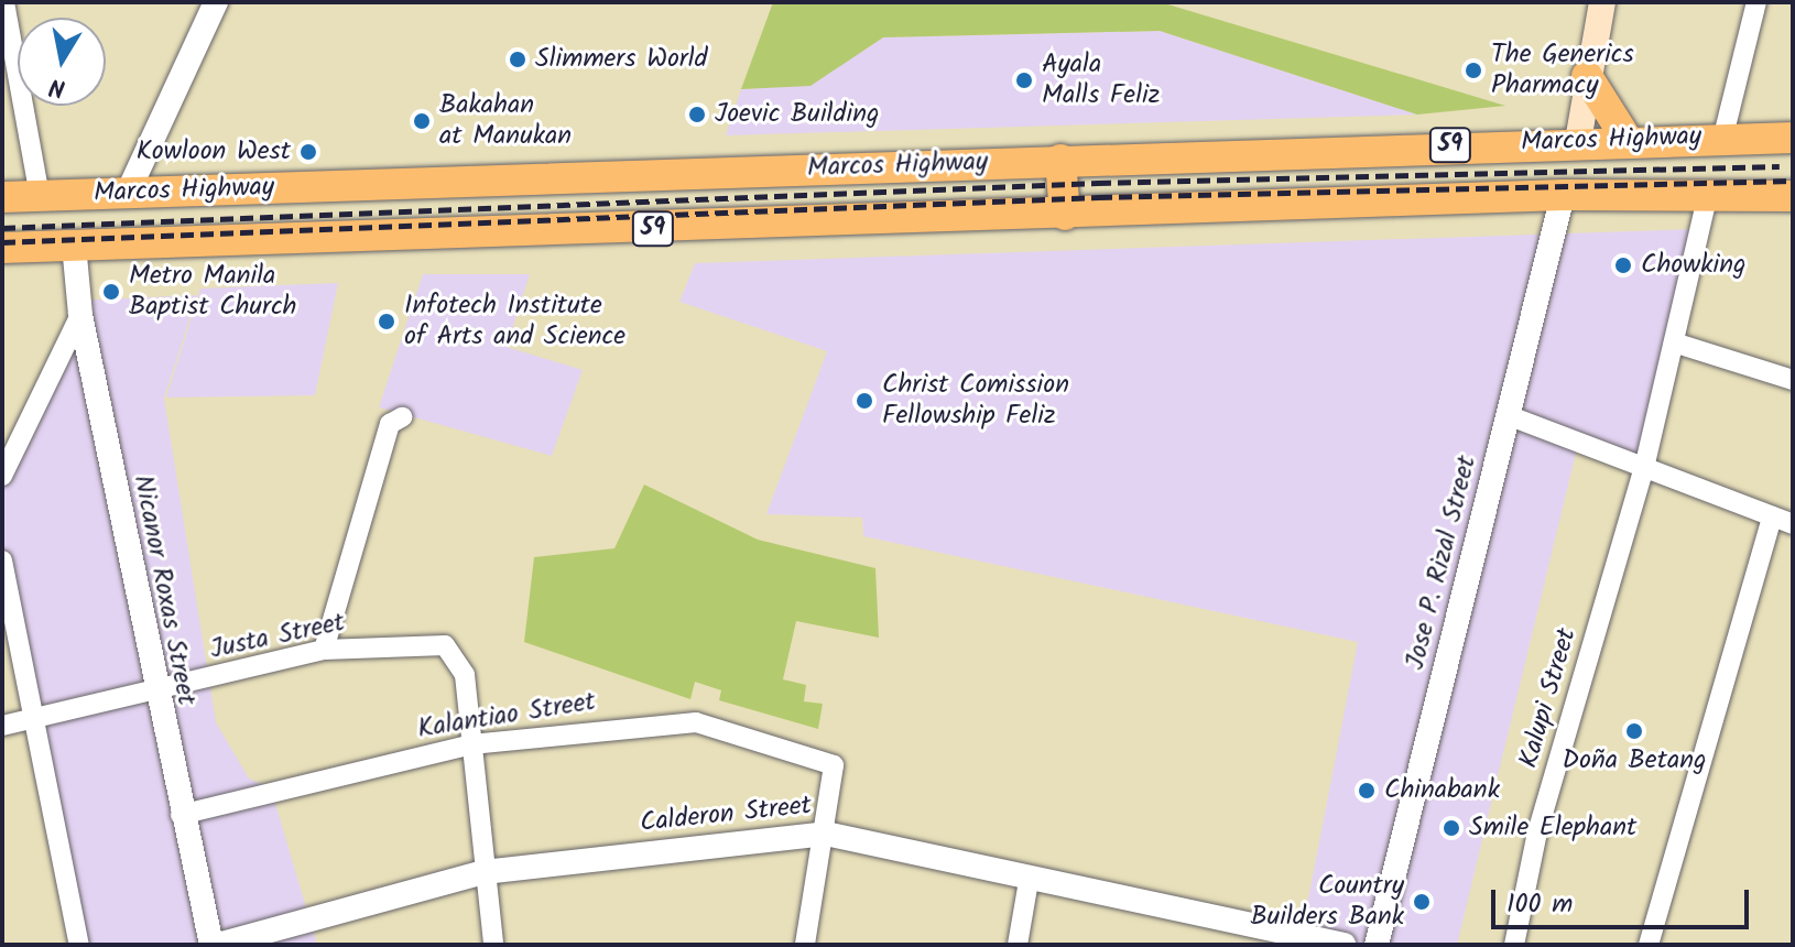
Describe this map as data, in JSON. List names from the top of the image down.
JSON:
{
  "streets": {
    "main road": ["Marcos Highway", "59"],
    "street": [
      "Jose P. Rizal Street",
      "Nicanor Roxas Street",
      "Justa Street",
      "Kalupi Street",
      "Kalantiao Street",
      "Calderon Street"
    ]
  },
  "crossings": [
    ["Marcos Highway", "Jose P. Rizal Street"],
    ["Marcos Highway", "Nicanor Roxas Street"],
    ["Marcos Highway", "Kalupi Street"],
    ["Nicanor Roxas Street", "Justa Street"],
    ["Nicanor Roxas Street", "Kalantiao Street"],
    ["Justa Street", "Kalantiao Street"],
    ["Kalantiao Street", "Calderon Street"]
  ],
  "places": [
    "Slimmers World",
    "The Generics Pharmacy",
    "Ayala Malls Feliz",
    "Joevic Building",
    "Bakahan at Manukan",
    "Kowloon West",
    "Chowking",
    "Metro Manila Baptist Church",
    "Infotech Institute of Arts and Science",
    "Christ Comission Fellowship Feliz",
    "Doña Betang",
    "Chinabank",
    "Smile Elephant",
    "Country Builders Bank"
  ],
  "scale_bar": "100 m",
  "north": "bottom"
}
